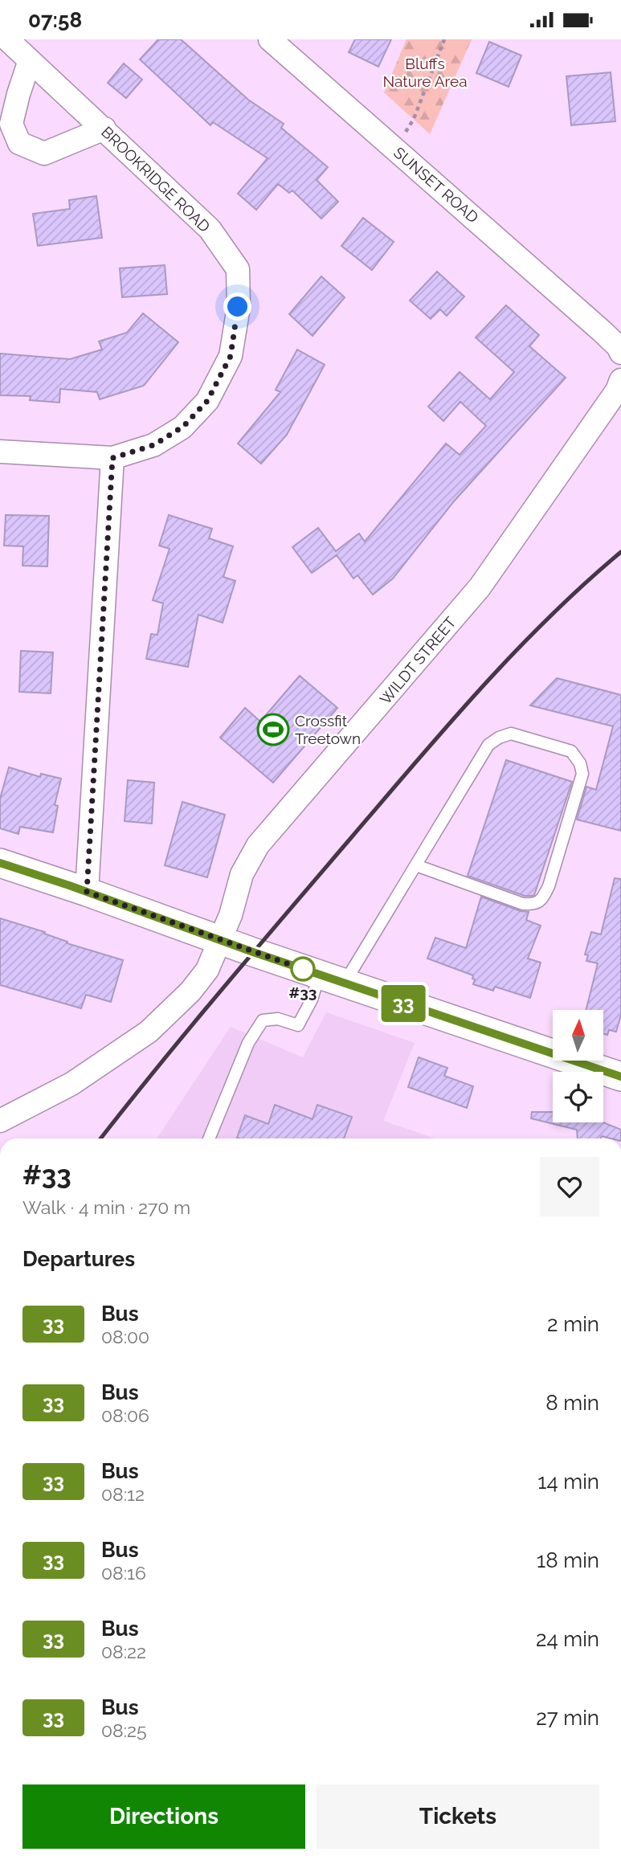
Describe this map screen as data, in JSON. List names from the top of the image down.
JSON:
{
  "streets": {
    "street": ["BROOKRIDGE ROAD", "SUNSET ROAD", "WILDT STREET"]
  },
  "parks": ["Bluffs Nature Area"],
  "places": {
    "sports": ["Crossfit Treetown"],
    "other": ["#33"]
  },
  "lines": ["bus line 33"],
  "north": "top",
  "page": {
    "status": "07:58",
    "on_map": "33",
    "heading": [
      ["#33", "Walk · 4 min · 270 m"],
      "Departures"
    ],
    "list": [
      {
        "mark": "33",
        "name": "Bus",
        "note": "08:00",
        "value": "2 min"
      },
      {
        "mark": "33",
        "name": "Bus",
        "note": "08:06",
        "value": "8 min"
      },
      {
        "mark": "33",
        "name": "Bus",
        "note": "08:12",
        "value": "14 min"
      },
      {
        "mark": "33",
        "name": "Bus",
        "note": "08:16",
        "value": "18 min"
      },
      {
        "mark": "33",
        "name": "Bus",
        "note": "08:22",
        "value": "24 min"
      },
      {
        "mark": "33",
        "name": "Bus",
        "note": "08:25",
        "value": "27 min"
      }
    ],
    "buttons": ["Directions", "Tickets"]
  }
}
